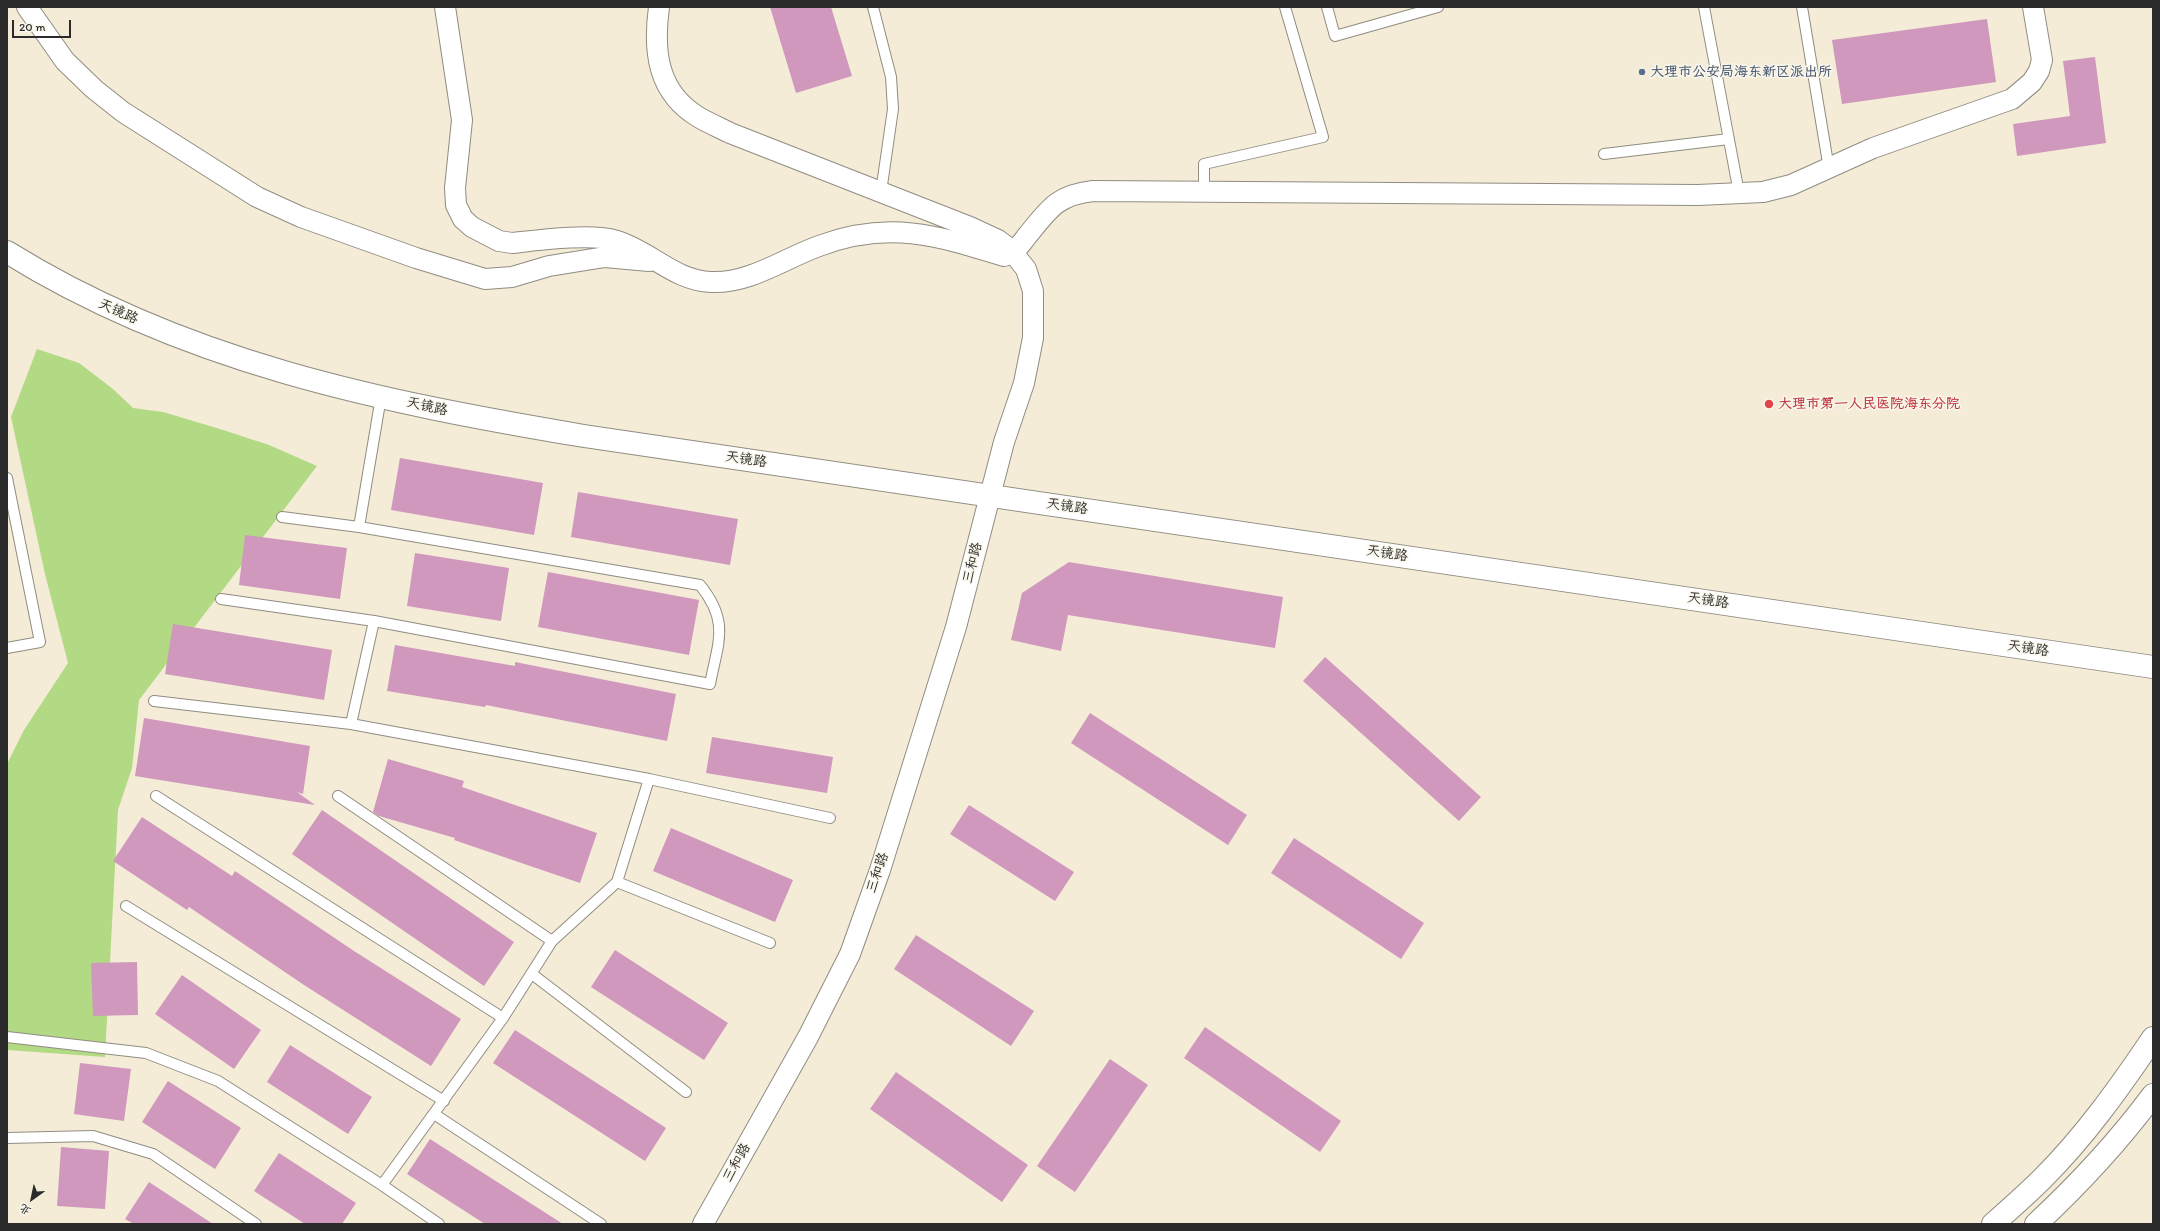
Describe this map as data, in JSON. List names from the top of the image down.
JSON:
{
  "streets": {
    "street": ["天镜路", "三和路"]
  },
  "crossings": [
    ["天镜路", "三和路"]
  ],
  "places": ["大理市公安局海东新区派出所", "大理市第一人民医院海东分院"],
  "scale_bar": "20 m",
  "north": "bottom left"
}
